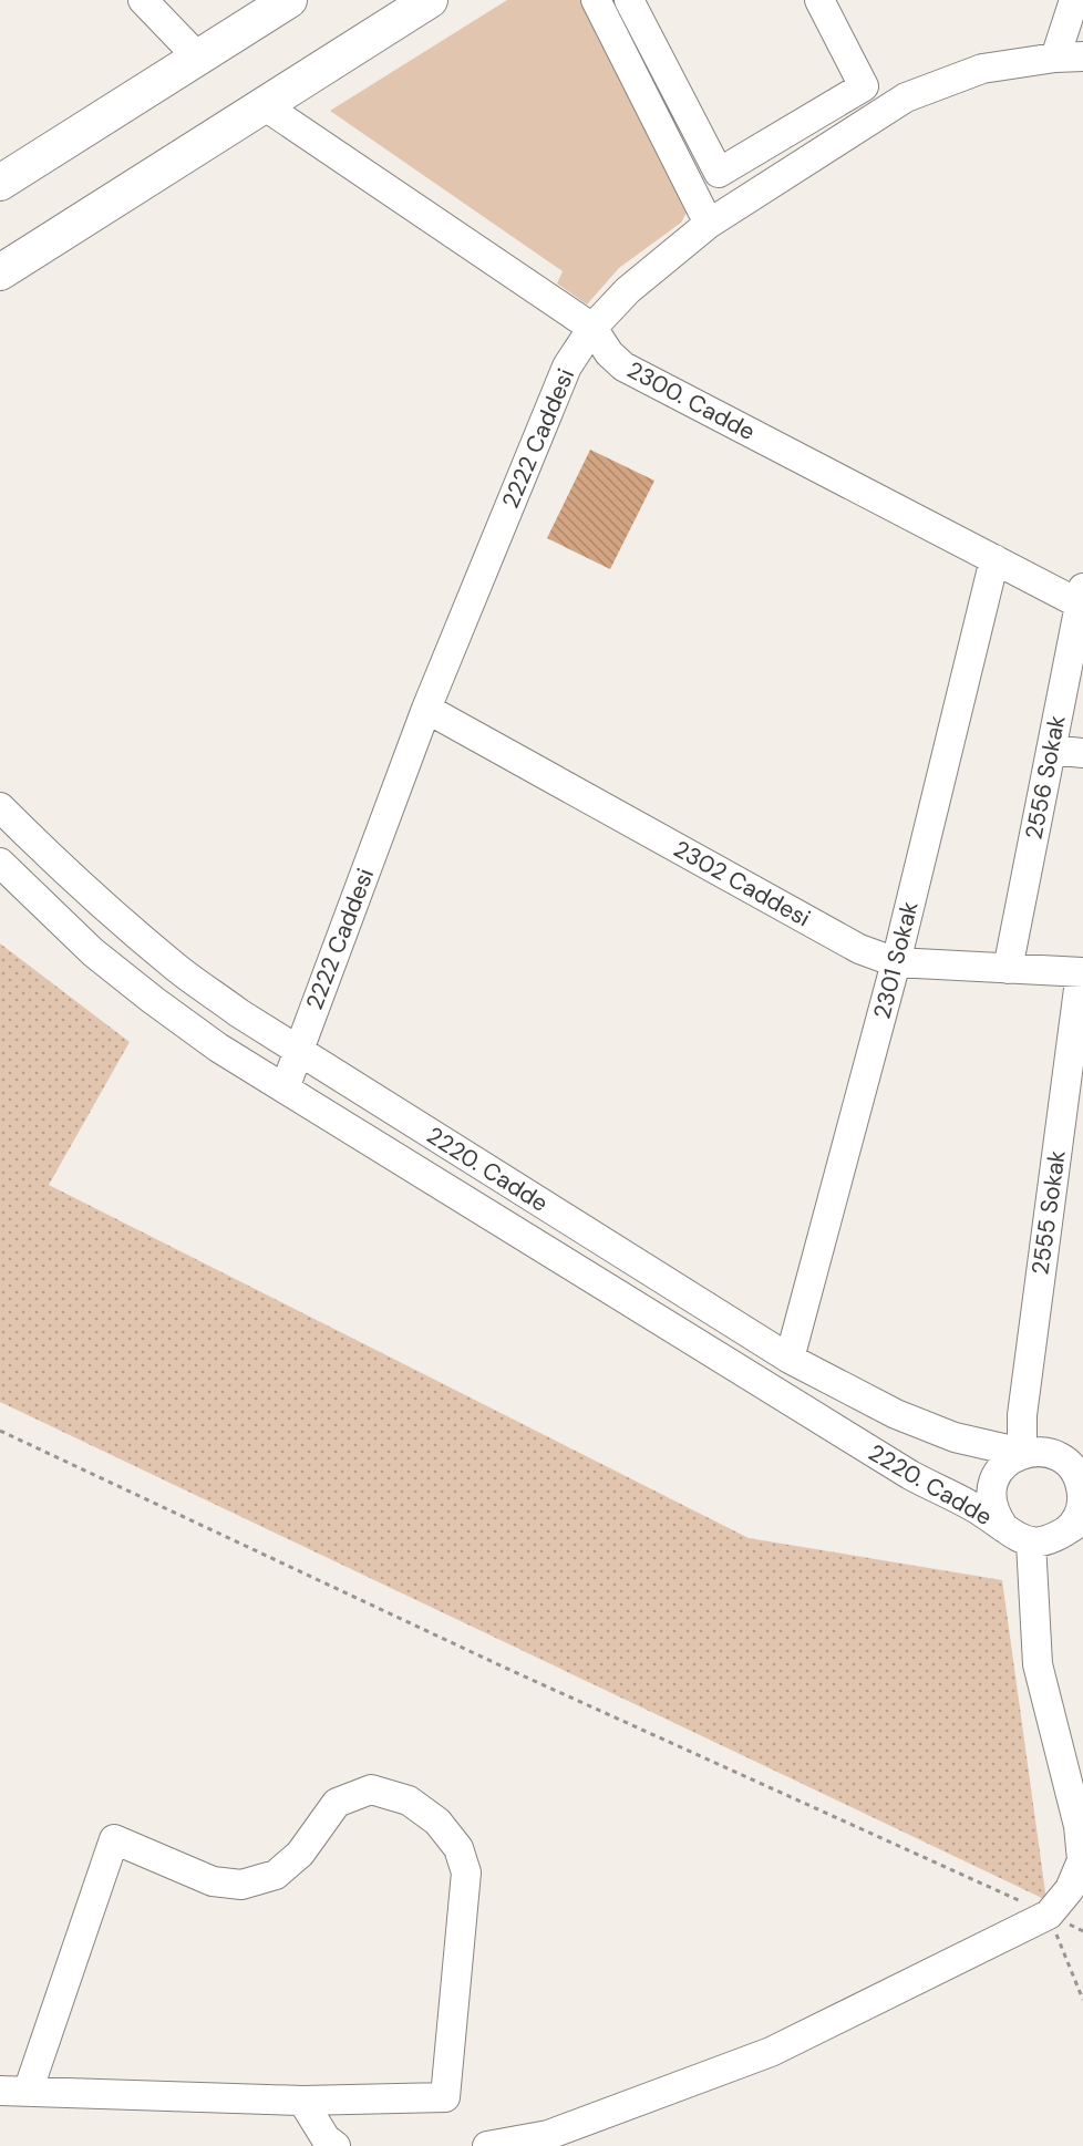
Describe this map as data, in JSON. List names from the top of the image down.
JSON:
{
  "streets": {
    "street": [
      "2300. Cadde",
      "2222 Caddesi",
      "2556 Sokak",
      "2302 Caddesi",
      "2301 Sokak",
      "2220. Cadde",
      "2555 Sokak"
    ]
  },
  "crossings": [
    ["2300. Cadde", "2222 Caddesi"],
    ["2300. Cadde", "2556 Sokak"],
    ["2300. Cadde", "2301 Sokak"],
    ["2222 Caddesi", "2302 Caddesi"],
    ["2222 Caddesi", "2220. Cadde"],
    ["2556 Sokak", "2302 Caddesi"],
    ["2302 Caddesi", "2301 Sokak"],
    ["2302 Caddesi", "2555 Sokak"],
    ["2301 Sokak", "2220. Cadde"],
    ["2220. Cadde", "2555 Sokak"]
  ]
}
